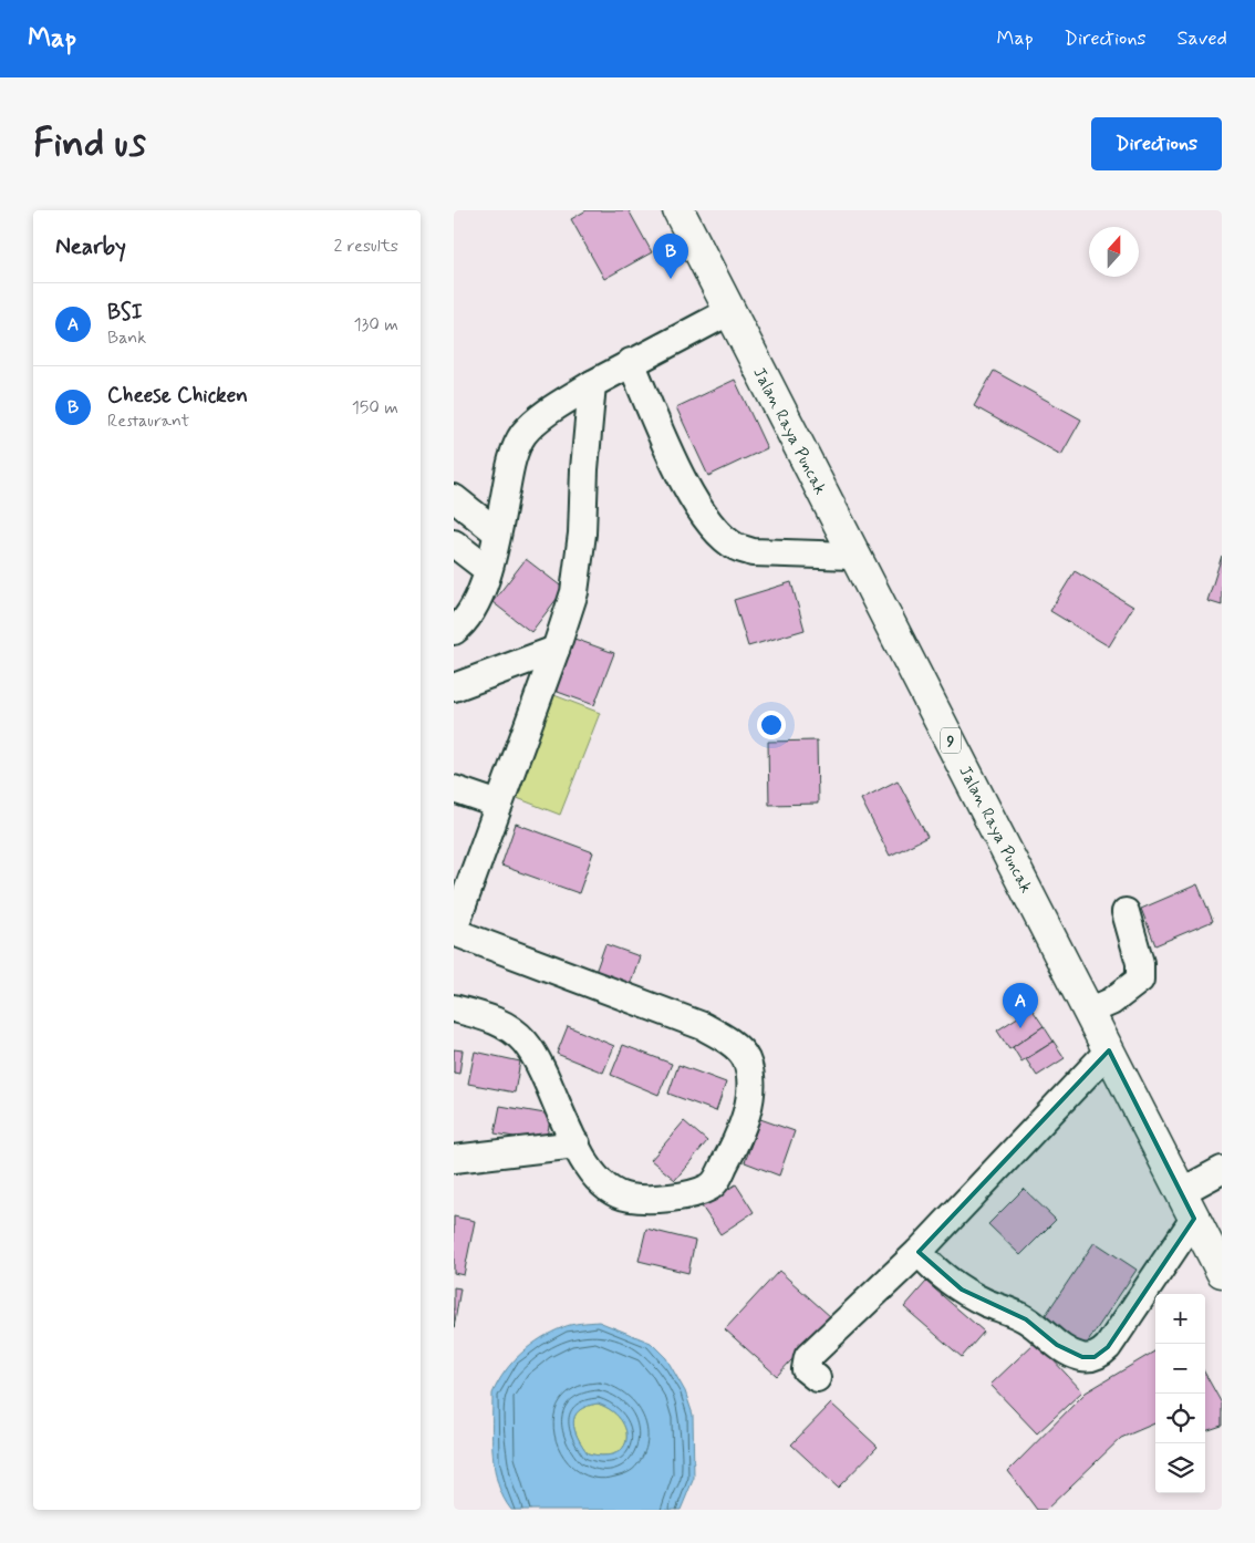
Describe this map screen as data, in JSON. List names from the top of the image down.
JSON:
{
  "streets": {
    "highway": ["Jalan Raya Puncak", "9"]
  },
  "north": "top",
  "page": {
    "header": "Map",
    "nav": ["Map", "Directions", "Saved"],
    "buttons": "Directions",
    "title": "Find us",
    "heading": ["Nearby", "2 results"],
    "pins": ["B", "A"],
    "list": [
      {
        "mark": "A",
        "name": "BSI",
        "note": "Bank",
        "value": "130 m"
      },
      {
        "mark": "B",
        "name": "Cheese Chicken",
        "note": "Restaurant",
        "value": "150 m"
      }
    ],
    "map_buttons": ["+", "−"]
  }
}
